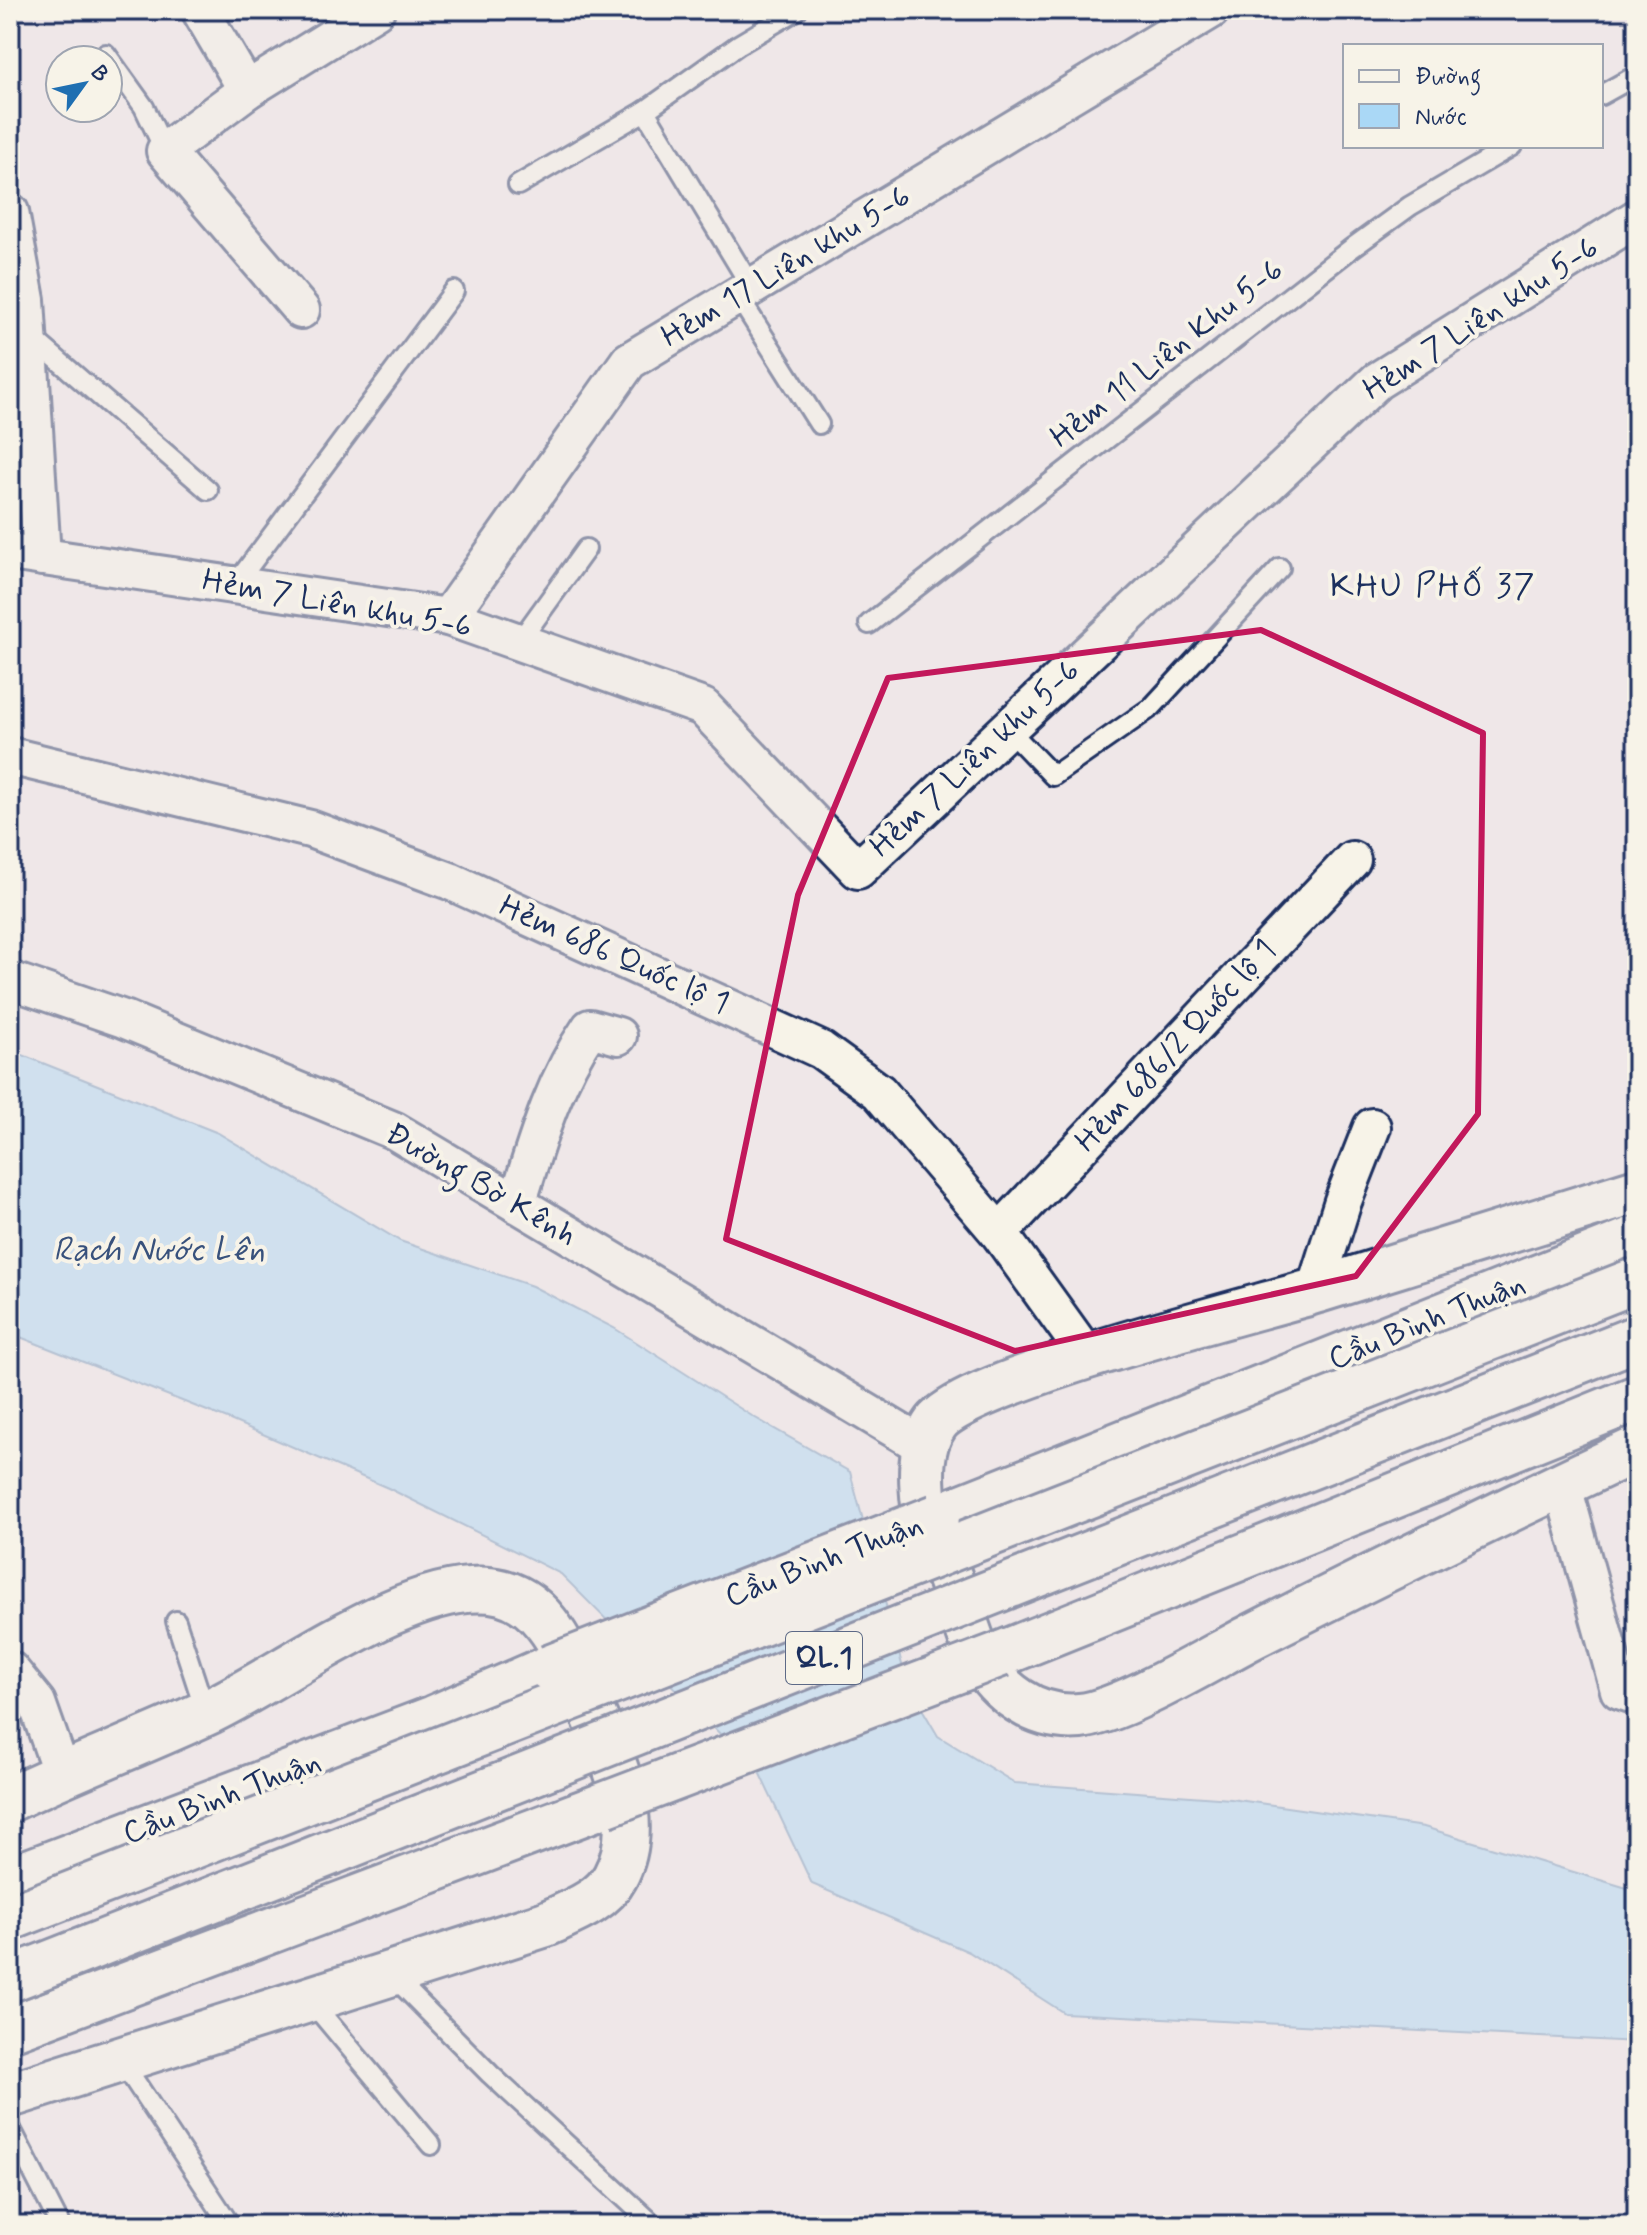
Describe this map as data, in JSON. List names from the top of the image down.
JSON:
{
  "streets": {
    "highway": ["Cầu Bình Thuận", "QL.1"],
    "street": [
      "Hẻm 17 Liên khu 5-6",
      "Hẻm 7 Liên khu 5-6",
      "Hẻm 686 Quốc lộ 1",
      "Hẻm 686/2 Quốc lộ 1",
      "Đường Bờ Kênh"
    ],
    "lane": ["Hẻm 11 Liên Khu 5-6"]
  },
  "crossings": [
    ["Hẻm 17 Liên khu 5-6", "Hẻm 7 Liên khu 5-6"],
    ["Hẻm 686 Quốc lộ 1", "Hẻm 686/2 Quốc lộ 1"]
  ],
  "districts": ["KHU PHỐ 37"],
  "water": ["Rạch Nước Lên"],
  "legend": ["Đường", "Nước"],
  "north": "top right"
}
